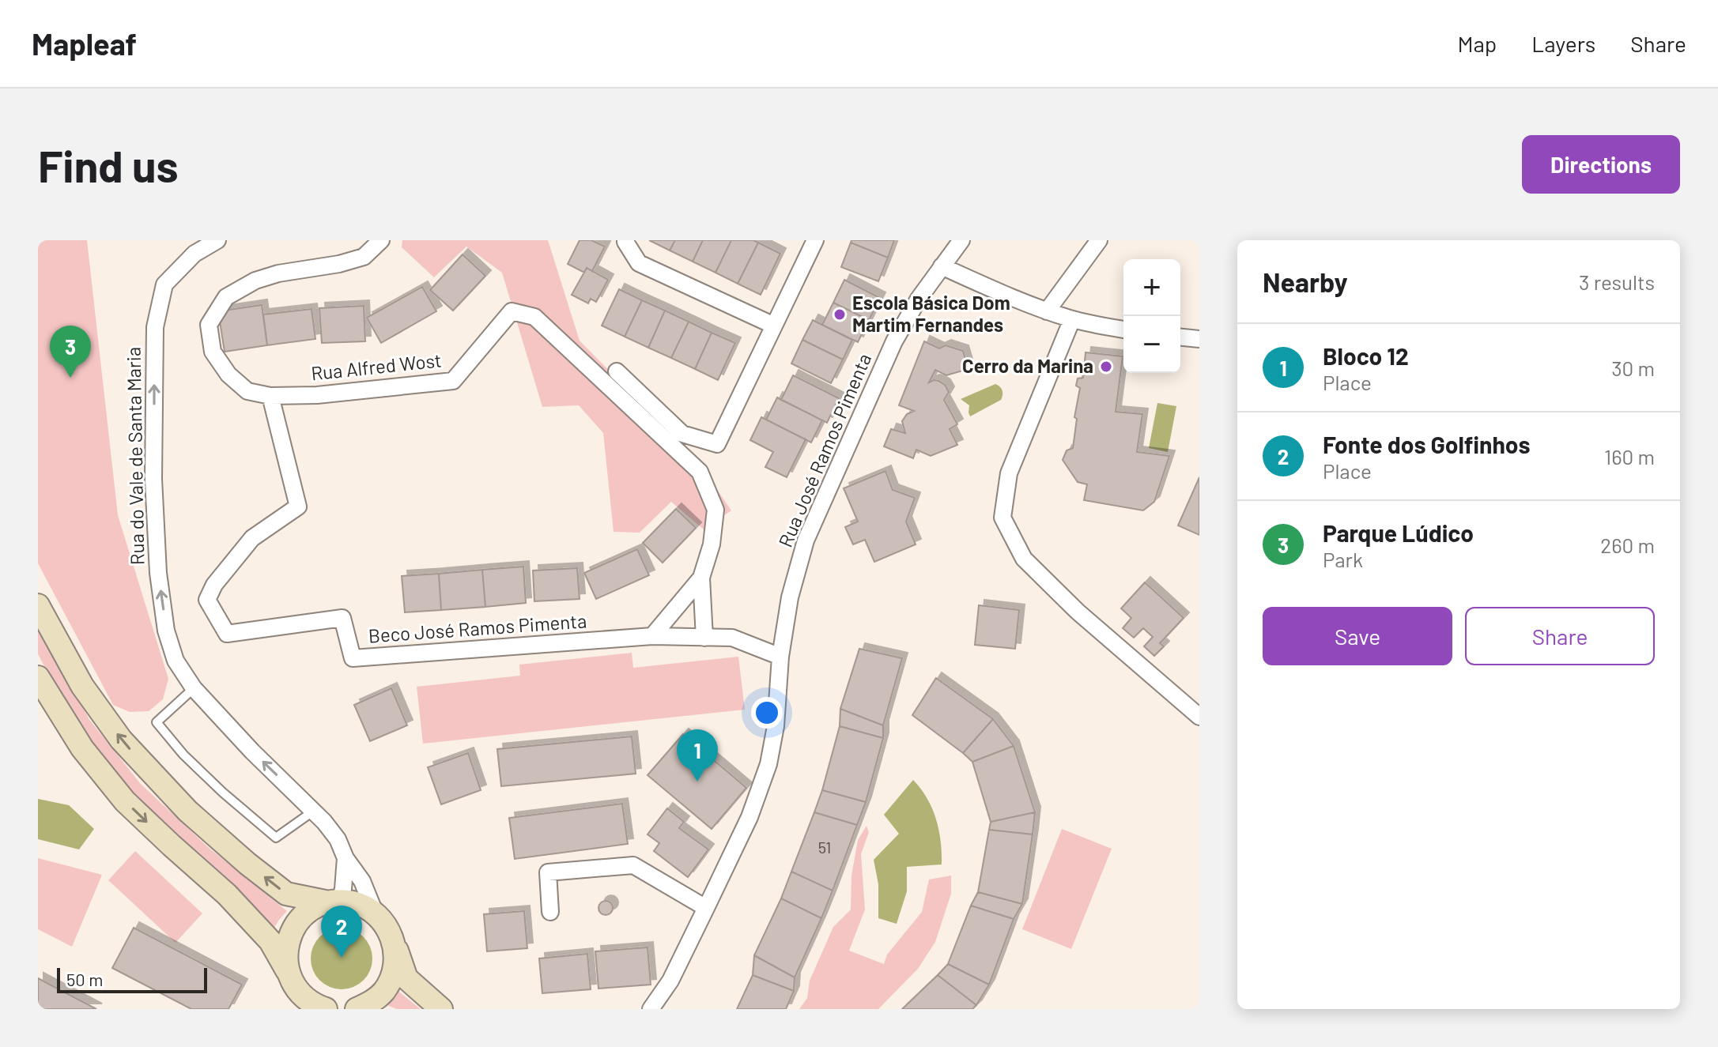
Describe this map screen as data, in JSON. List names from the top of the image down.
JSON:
{
  "streets": {
    "street": [
      "Rua Alfred Wost",
      "Rua José Ramos Pimenta",
      "Rua do Vale de Santa Maria",
      "Beco José Ramos Pimenta"
    ]
  },
  "crossings": [
    ["Rua Alfred Wost", "Beco José Ramos Pimenta"],
    ["Rua José Ramos Pimenta", "Beco José Ramos Pimenta"]
  ],
  "one_way": ["Rua do Vale de Santa Maria"],
  "places": ["Escola Básica Dom Martim Fernandes", "Cerro da Marina"],
  "house_numbers": ["51"],
  "scale_bar": "50 m",
  "page": {
    "header": "Mapleaf",
    "nav": ["Map", "Layers", "Share"],
    "buttons": [
      "Directions",
      ["Save", "Share"]
    ],
    "title": "Find us",
    "heading": ["Nearby", "3 results"],
    "map_buttons": ["+", "−"],
    "list": [
      {
        "mark": "1",
        "name": "Bloco 12",
        "note": "Place",
        "value": "30 m"
      },
      {
        "mark": "2",
        "name": "Fonte dos Golfinhos",
        "note": "Place",
        "value": "160 m"
      },
      {
        "mark": "3",
        "name": "Parque Lúdico",
        "note": "Park",
        "value": "260 m"
      }
    ],
    "pins": ["3", "1", "2"],
    "scale": "50 m"
  }
}
